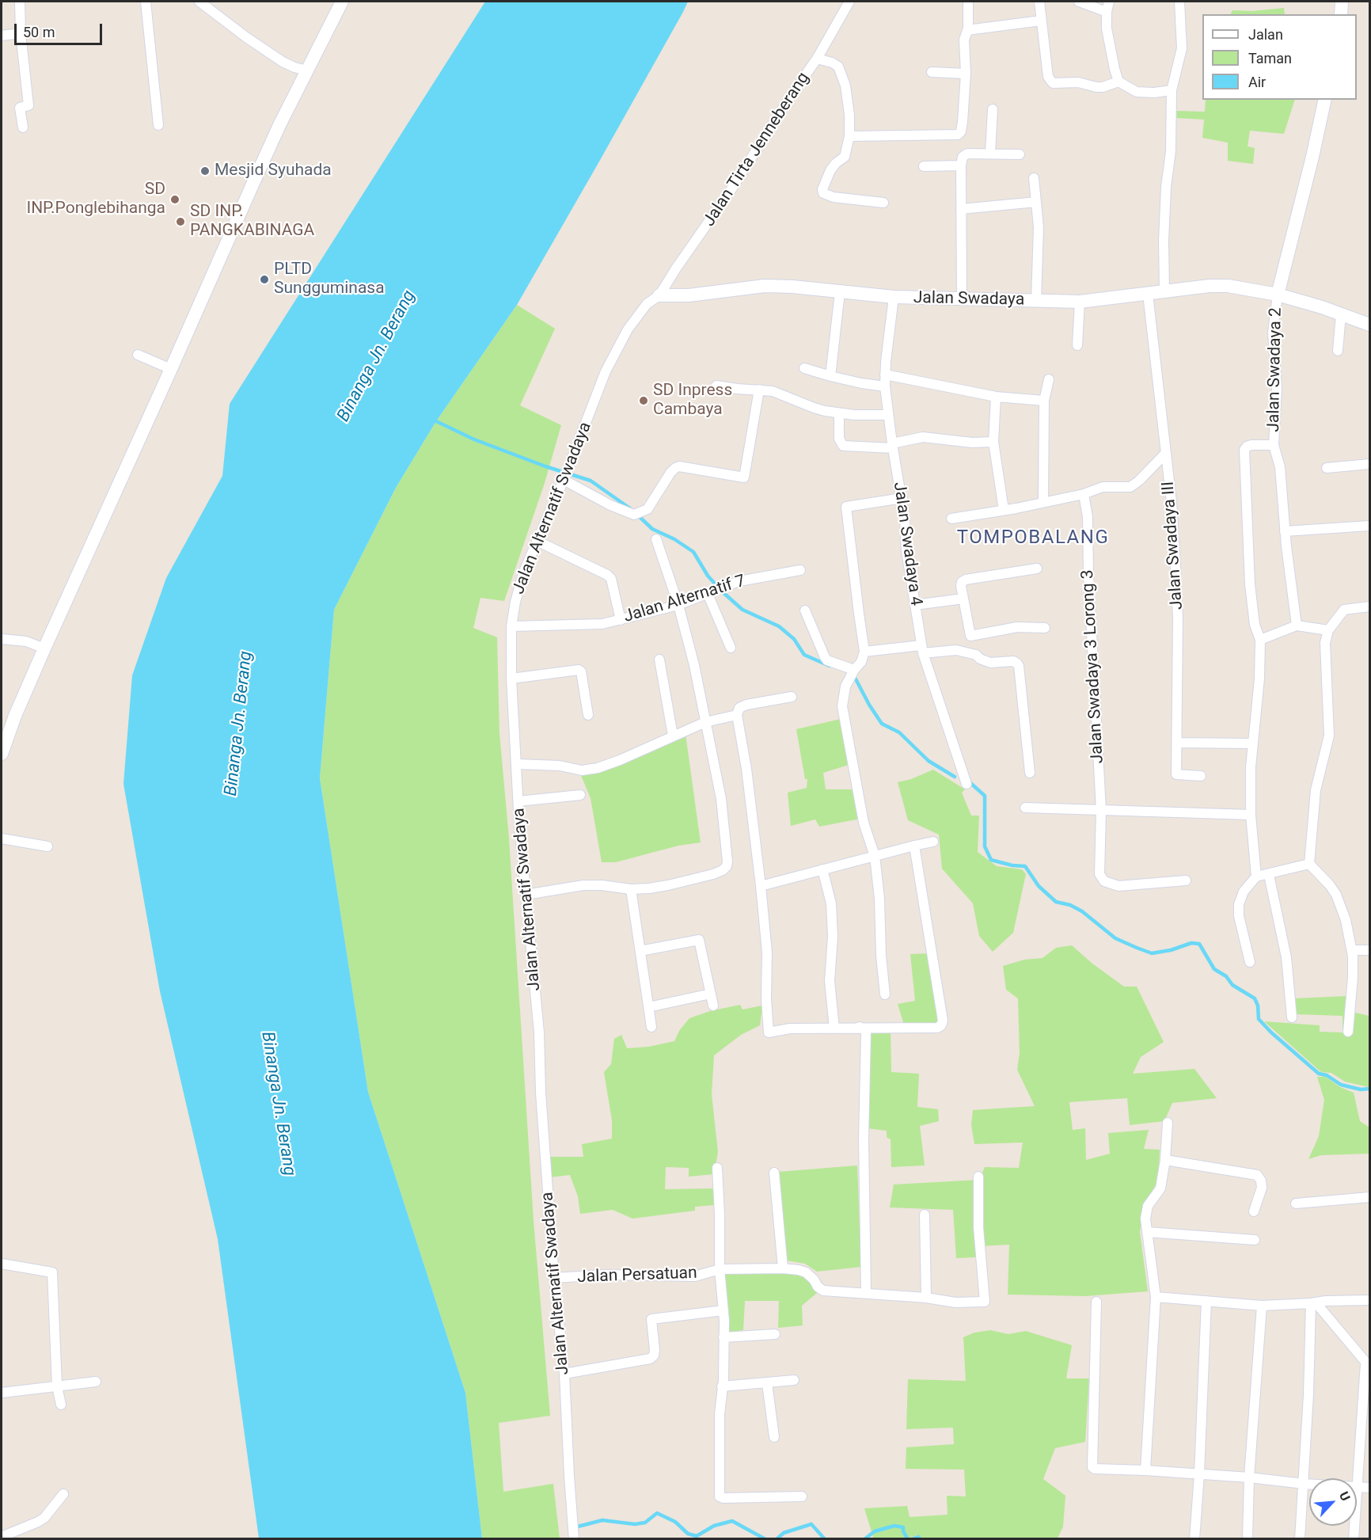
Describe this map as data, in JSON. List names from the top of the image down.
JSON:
{
  "streets": {
    "street": [
      "Jalan Tirta Jenneberang",
      "Jalan Swadaya",
      "Jalan Swadaya 2",
      "Jalan Alternatif Swadaya",
      "Jalan Swadaya 4",
      "Jalan Swadaya III",
      "Jalan Alternatif 7",
      "Jalan Swadaya 3 Lorong 3",
      "Jalan Persatuan"
    ]
  },
  "crossings": [
    ["Jalan Tirta Jenneberang", "Jalan Swadaya"],
    ["Jalan Tirta Jenneberang", "Jalan Alternatif Swadaya"],
    ["Jalan Swadaya", "Jalan Swadaya 2"],
    ["Jalan Swadaya", "Jalan Alternatif Swadaya"],
    ["Jalan Swadaya", "Jalan Swadaya 4"],
    ["Jalan Swadaya", "Jalan Swadaya III"],
    ["Jalan Alternatif Swadaya", "Jalan Alternatif 7"],
    ["Jalan Alternatif Swadaya", "Jalan Persatuan"]
  ],
  "districts": ["TOMPOBALANG"],
  "water": ["Binanga Jn. Berang"],
  "places": [
    "Mesjid Syuhada",
    "SD INP.Ponglebihanga",
    "SD INP. PANGKABINAGA",
    "PLTD Sungguminasa",
    "SD Inpress Cambaya"
  ],
  "legend": ["Jalan", "Taman", "Air"],
  "scale_bar": "50 m",
  "north": "top right"
}
